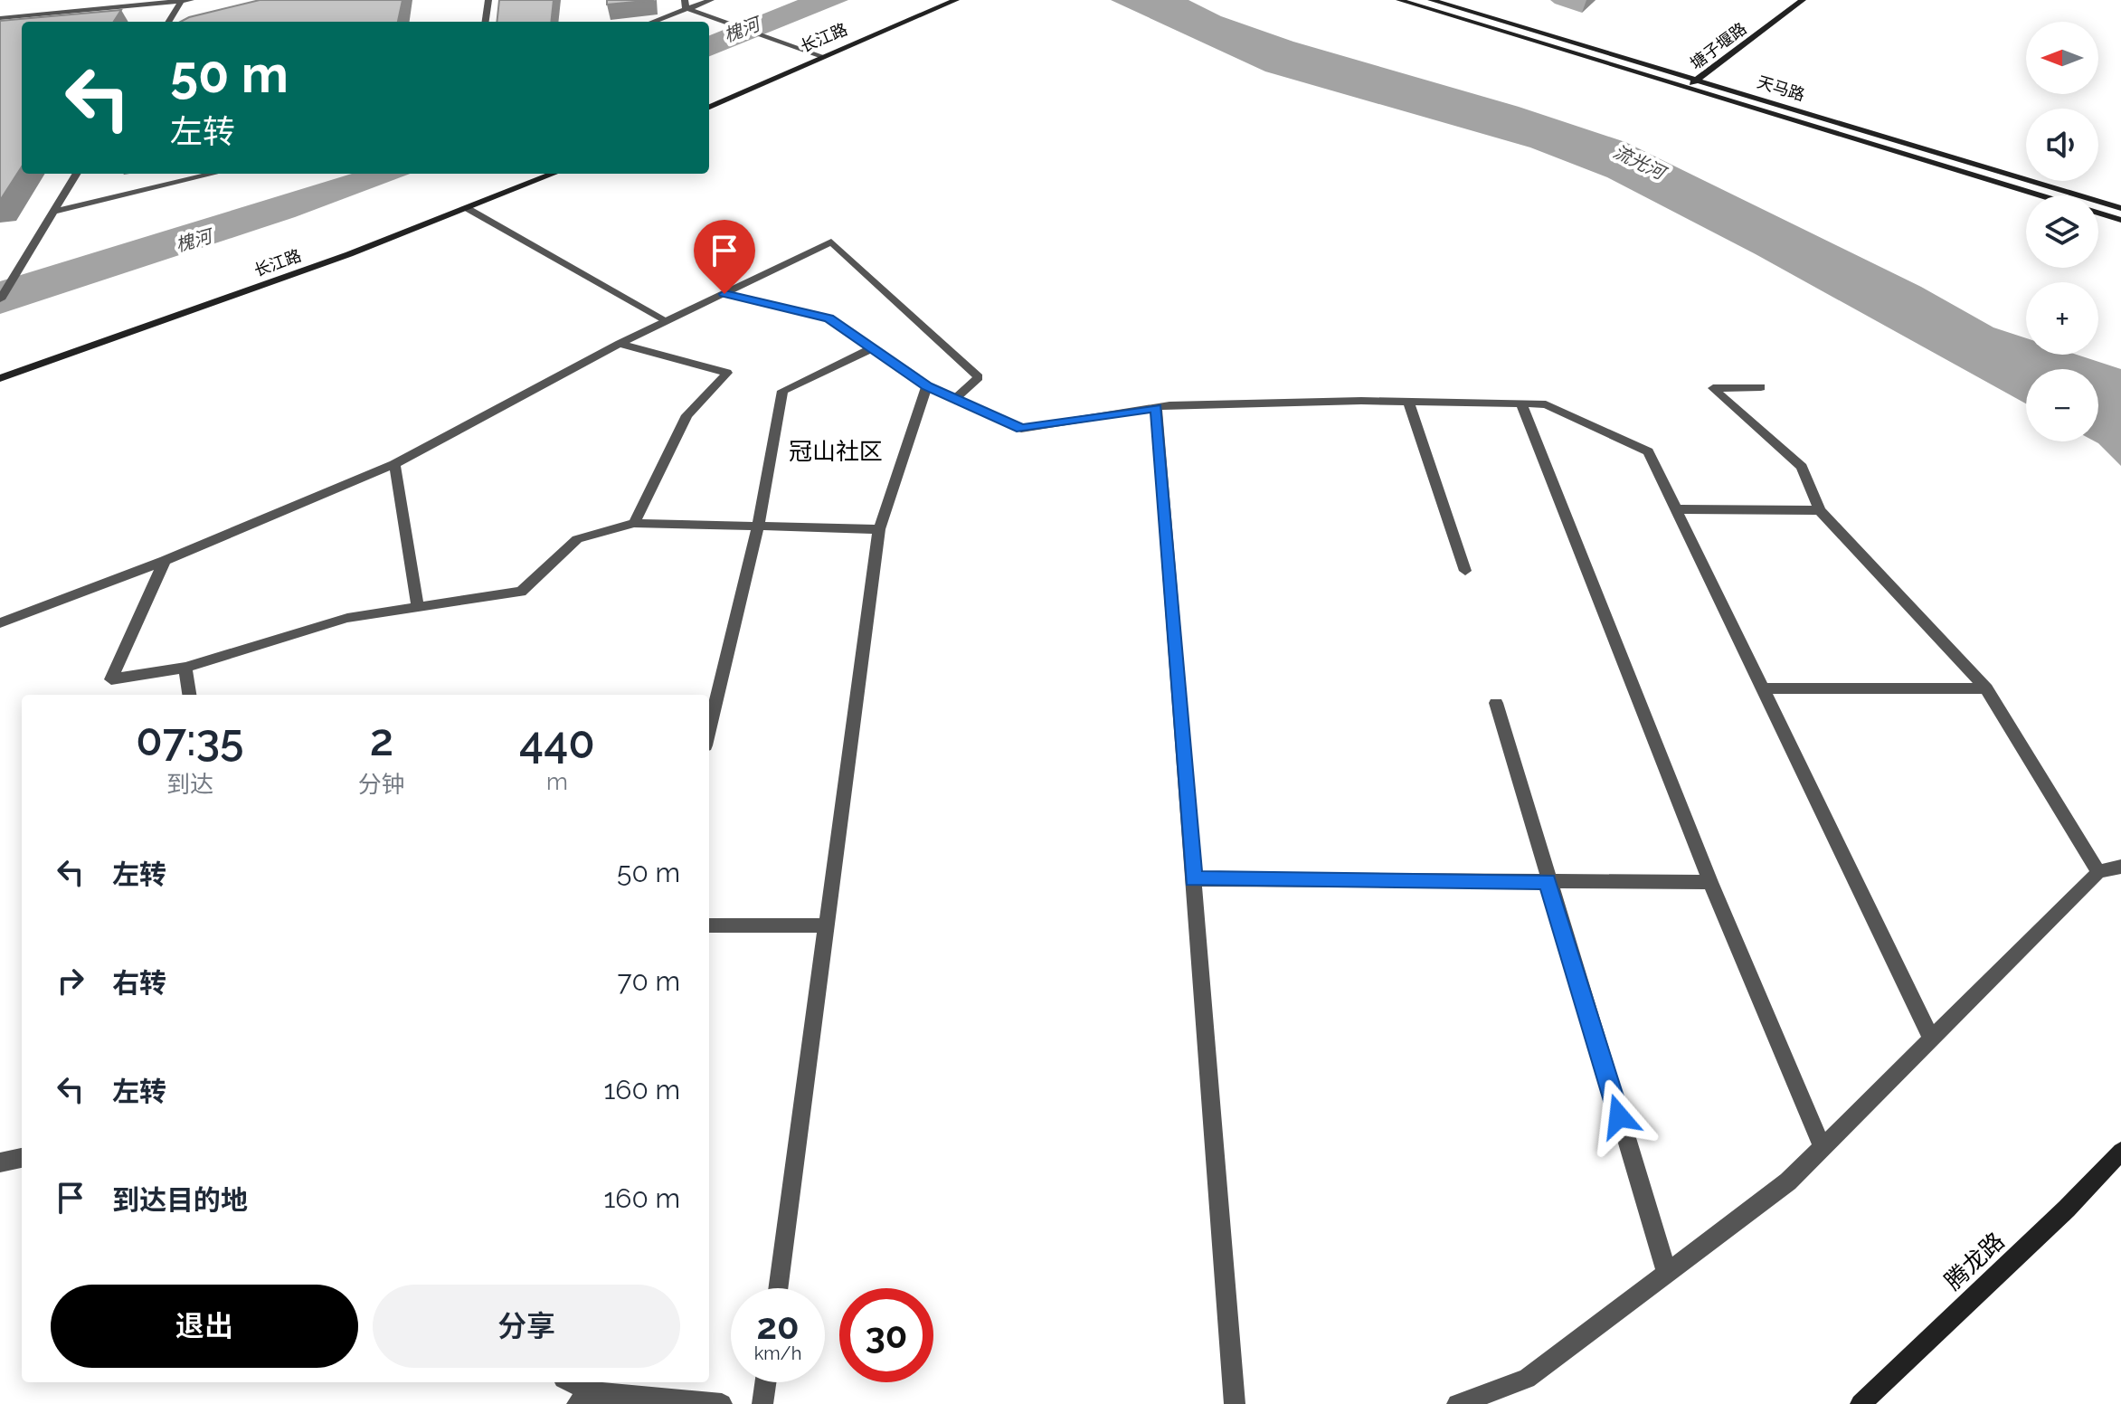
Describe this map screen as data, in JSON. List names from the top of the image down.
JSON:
{
  "streets": {
    "main road": [
      "长江路",
      "塘子堰路",
      "天马路",
      "腾龙路"
    ]
  },
  "crossings": [
    ["塘子堰路", "天马路"]
  ],
  "districts": ["冠山社区"],
  "water": ["槐河", "流光河"],
  "north": "left",
  "page": {
    "map_buttons": ["+", "−"],
    "turn": ["50 m", "左转"],
    "eta": [
      "07:35",
      "到达",
      "2",
      "分钟",
      "440",
      "m"
    ],
    "list": [
      {
        "name": "左转",
        "value": "50 m"
      },
      {
        "name": "右转",
        "value": "70 m"
      },
      {
        "name": "左转",
        "value": "160 m"
      },
      {
        "name": "到达目的地",
        "value": "160 m"
      }
    ],
    "buttons": ["退出", "分享"],
    "speed": "20 km/h",
    "limit": "30"
  }
}
